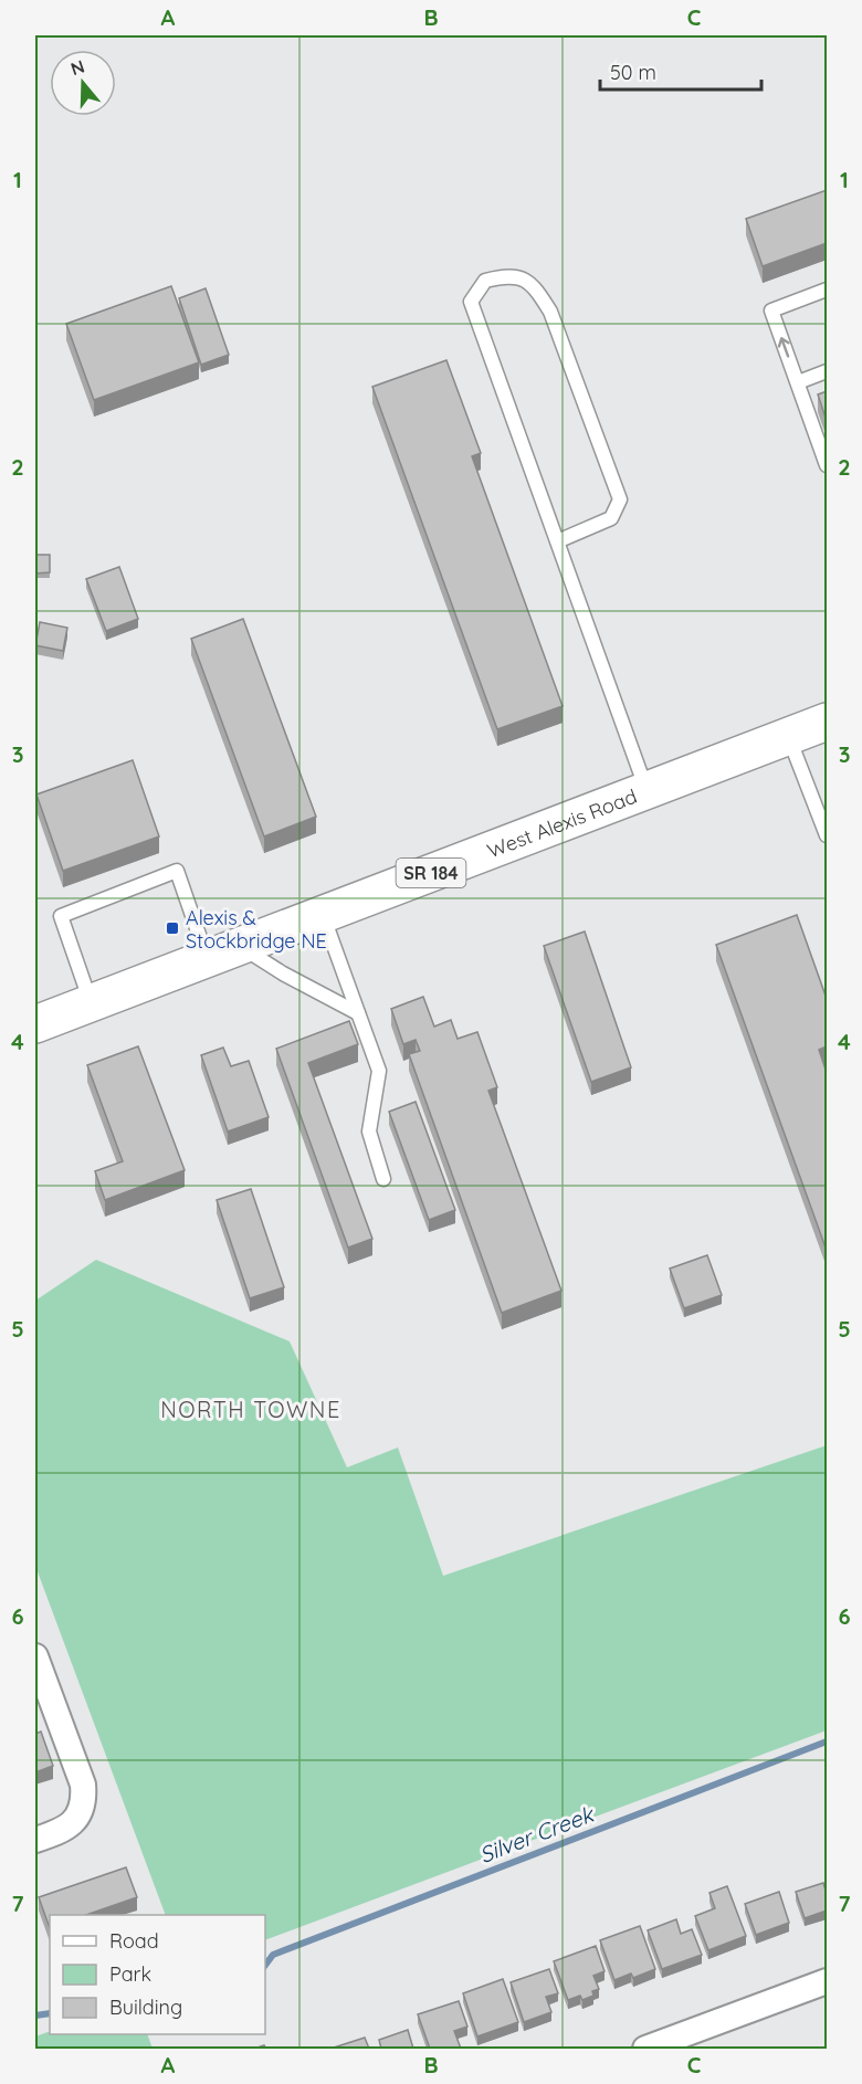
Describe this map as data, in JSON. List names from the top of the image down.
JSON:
{
  "streets": {
    "main road": ["West Alexis Road", "SR 184"]
  },
  "districts": ["NORTH TOWNE"],
  "water": ["Silver Creek"],
  "places": {
    "transit": ["Alexis & Stockbridge NE"]
  },
  "legend": ["Road", "Park", "Building"],
  "scale_bar": "50 m",
  "north": "top",
  "grid": {
    "columns": ["A", "B", "C"],
    "rows": [
      "1",
      "2",
      "3",
      "4",
      "5",
      "6",
      "7"
    ]
  }
}
